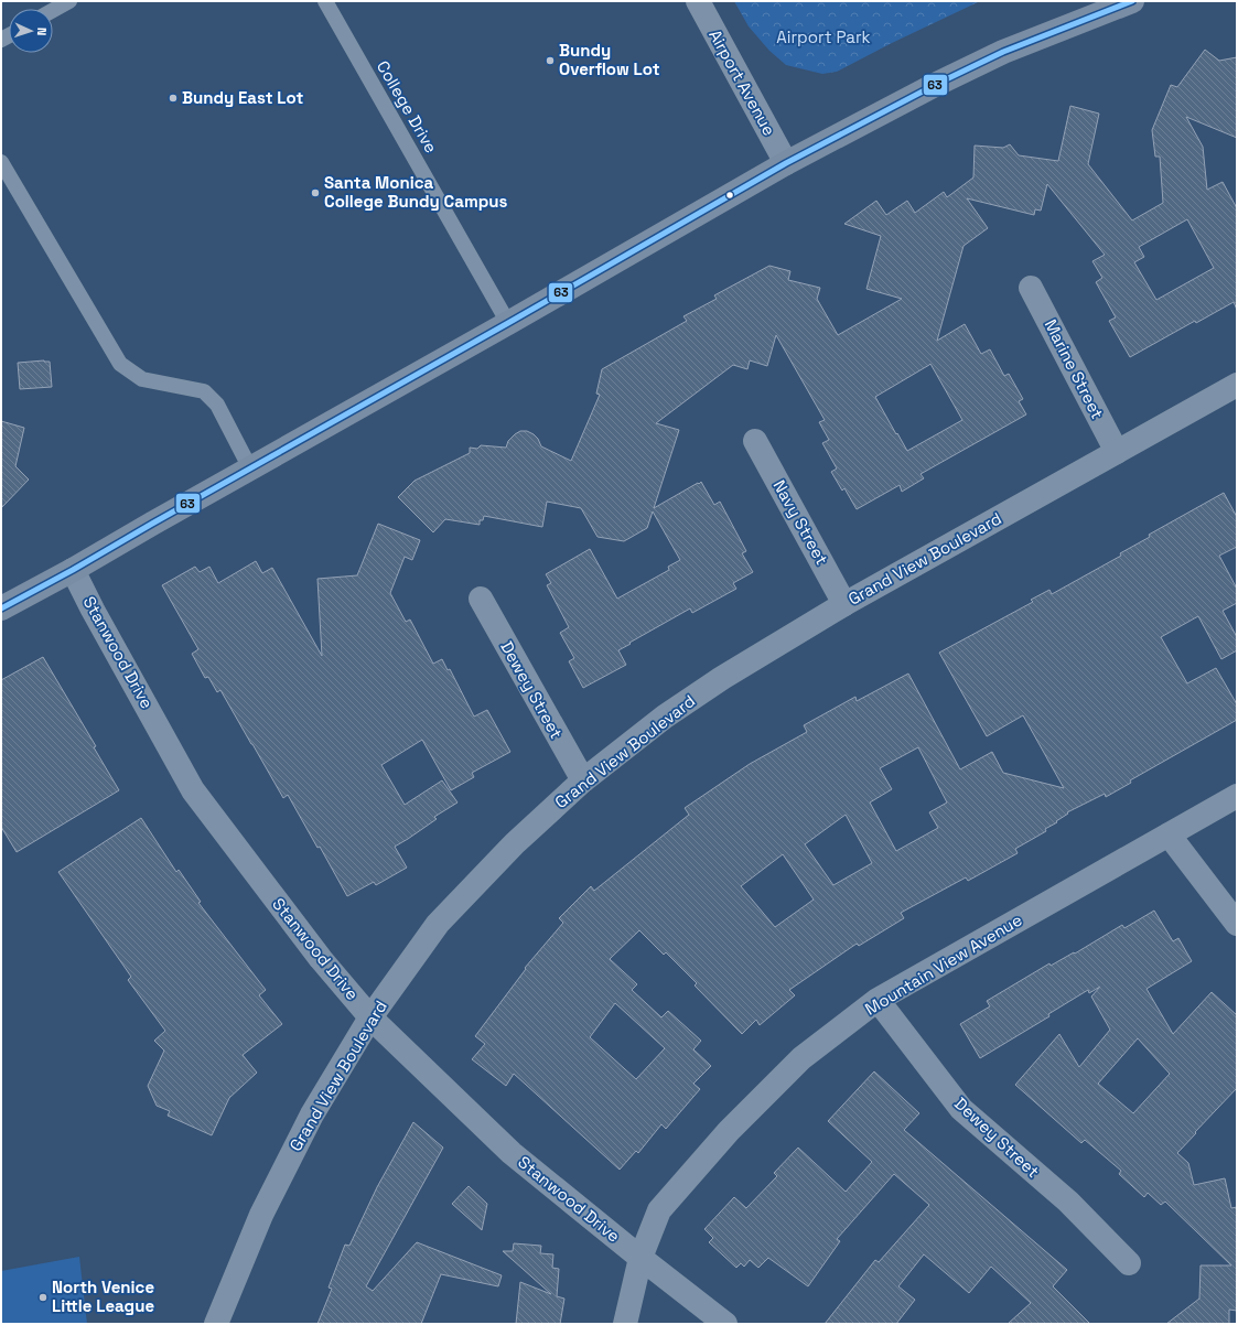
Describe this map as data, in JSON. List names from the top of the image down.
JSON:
{
  "streets": {
    "street": [
      "Airport Avenue",
      "Marine Street",
      "Navy Street",
      "Grand View Boulevard",
      "Stanwood Drive",
      "Dewey Street",
      "Mountain View Avenue"
    ],
    "lane": ["College Drive"]
  },
  "crossings": [
    ["Marine Street", "Grand View Boulevard"],
    ["Navy Street", "Grand View Boulevard"],
    ["Grand View Boulevard", "Stanwood Drive"],
    ["Grand View Boulevard", "Dewey Street"],
    ["Stanwood Drive", "Mountain View Avenue"],
    ["Dewey Street", "Mountain View Avenue"]
  ],
  "parks": ["Airport Park"],
  "places": [
    "Bundy Overflow Lot",
    "Bundy East Lot",
    "Santa Monica College Bundy Campus",
    "North Venice Little League"
  ],
  "lines": ["transit line 63"],
  "north": "right"
}
